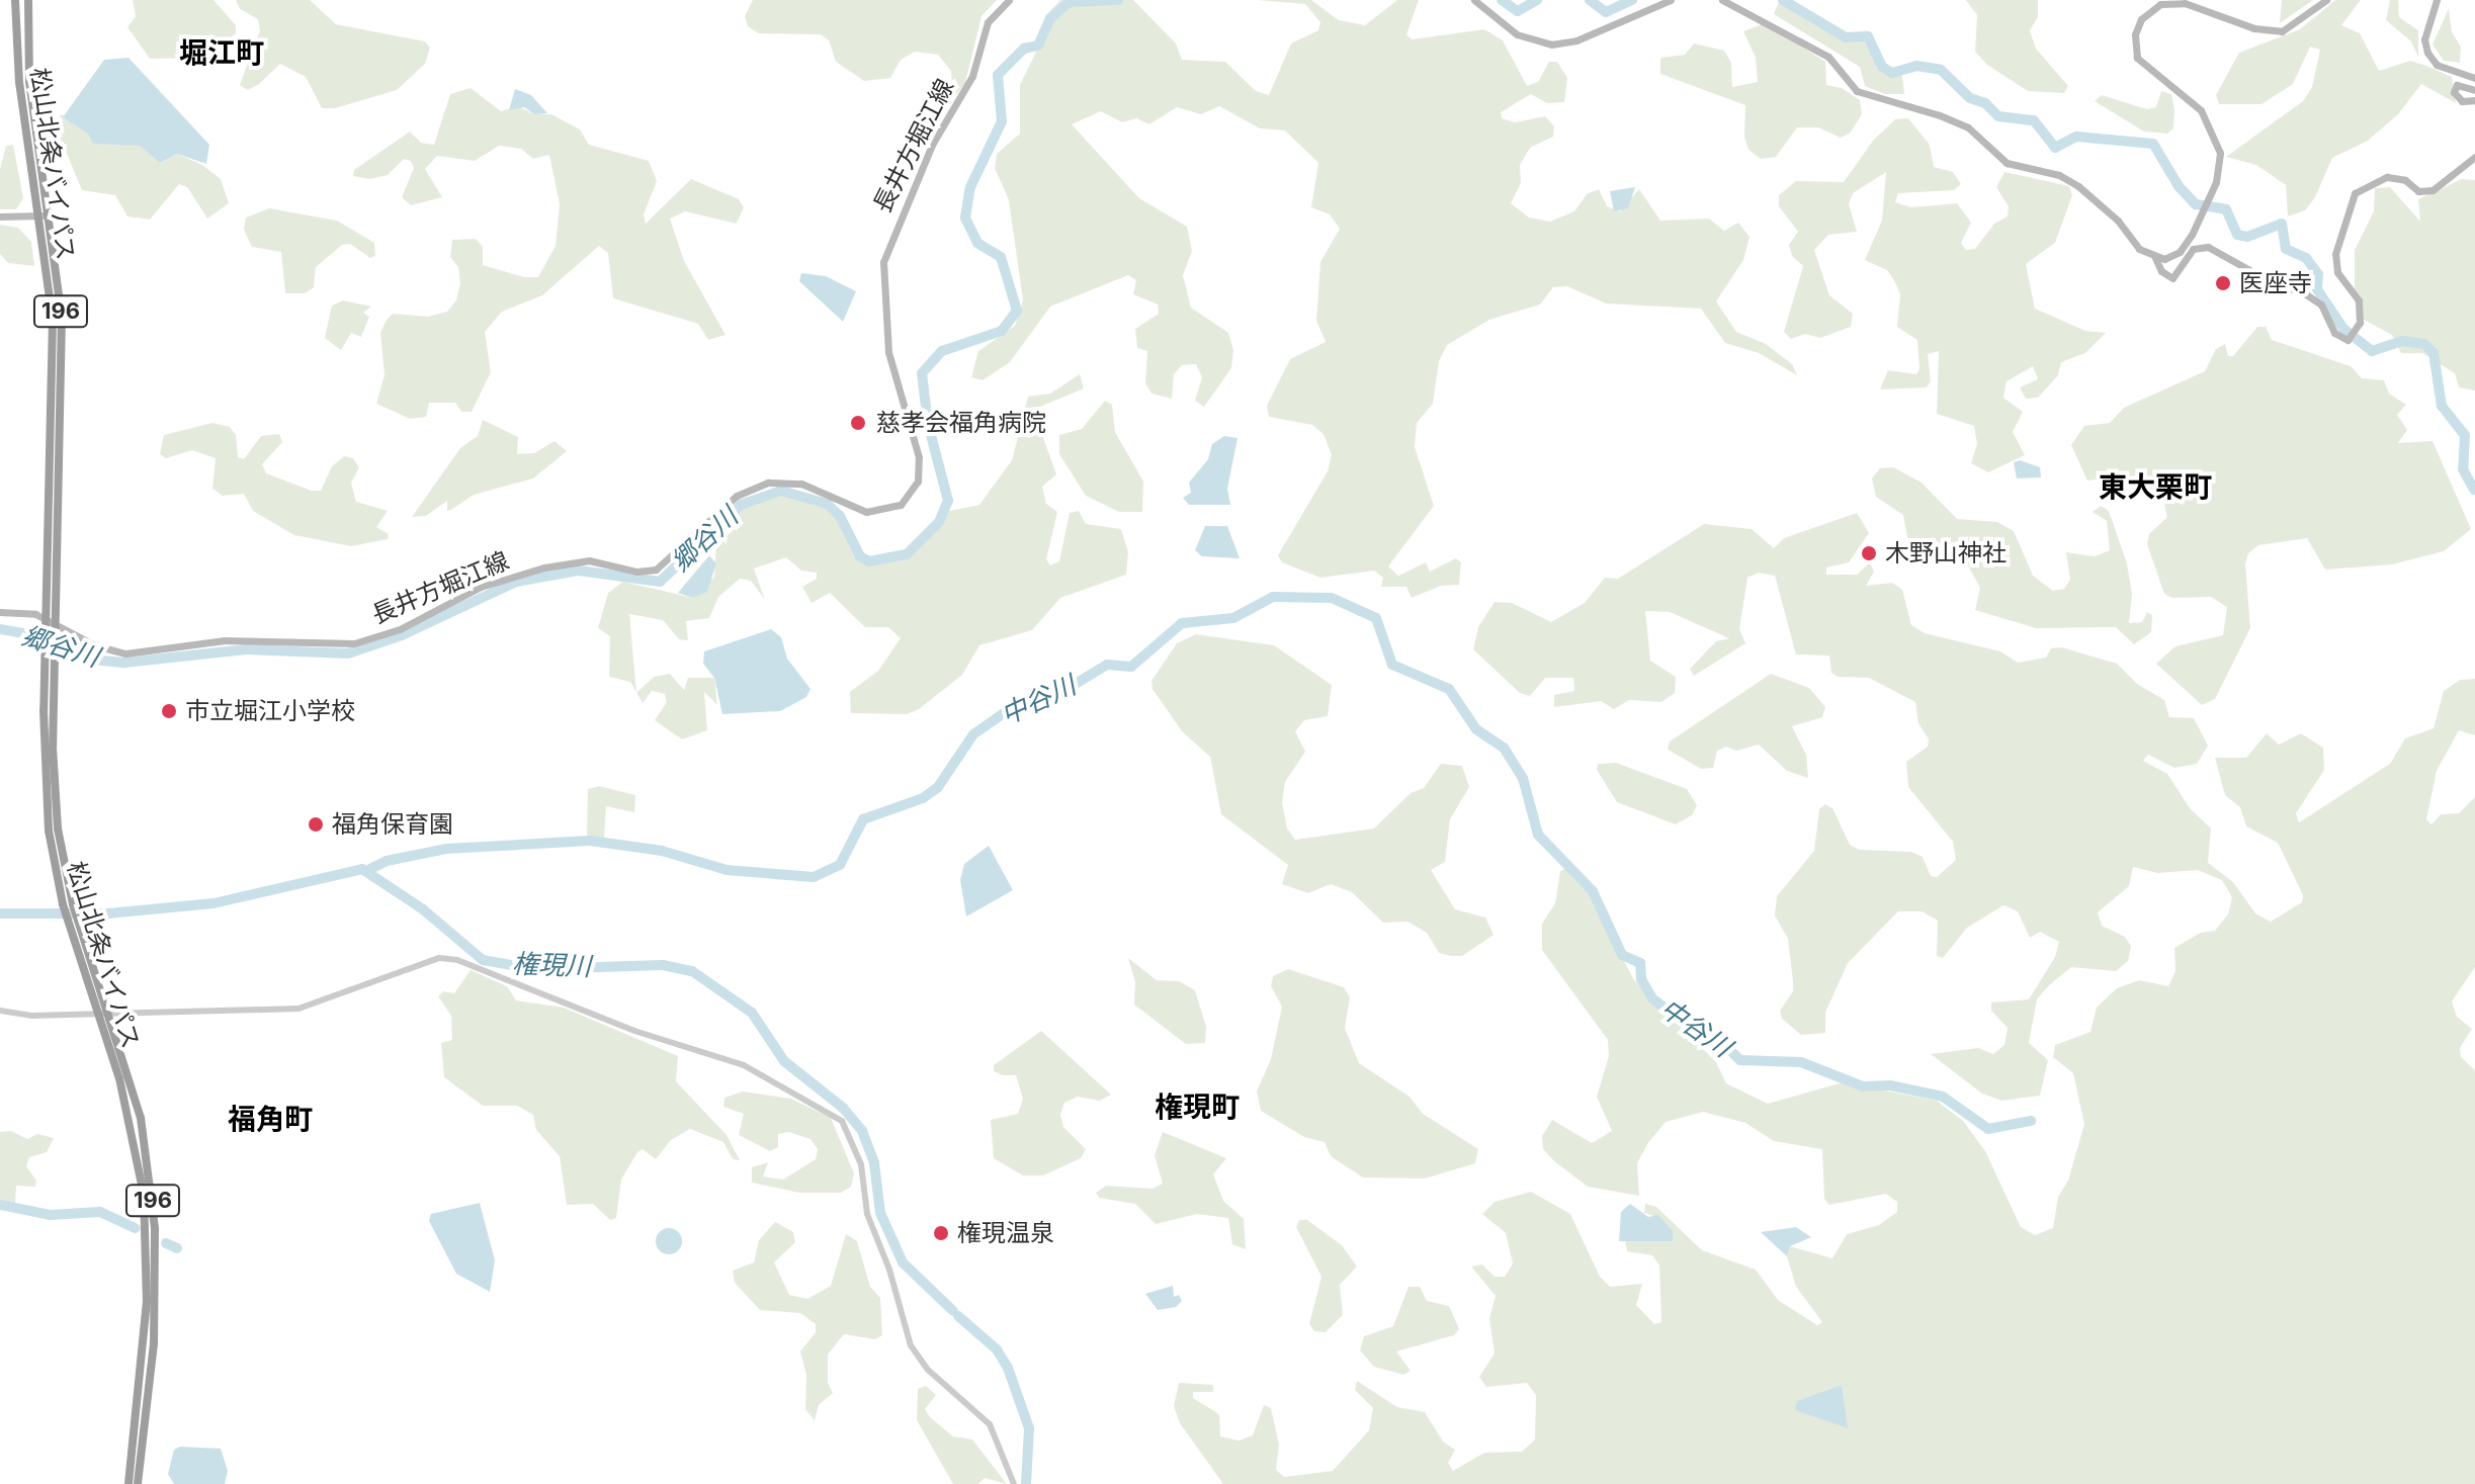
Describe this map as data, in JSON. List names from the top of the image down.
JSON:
{
  "streets": {
    "highway": ["松山北条バイパス", "196"],
    "main road": ["長井方堀江線"]
  },
  "crossings": [
    ["長井方堀江線", "松山北条バイパス"]
  ],
  "districts": [
    "堀江町",
    "東大栗町",
    "権現町",
    "福角町"
  ],
  "water": ["郷谷川", "中谷川", "権現川"],
  "places": [
    "医座寺",
    "慈孝会福角病院",
    "木野山神社",
    "市立堀江小学校",
    "福角保育園",
    "権現温泉"
  ]
}
